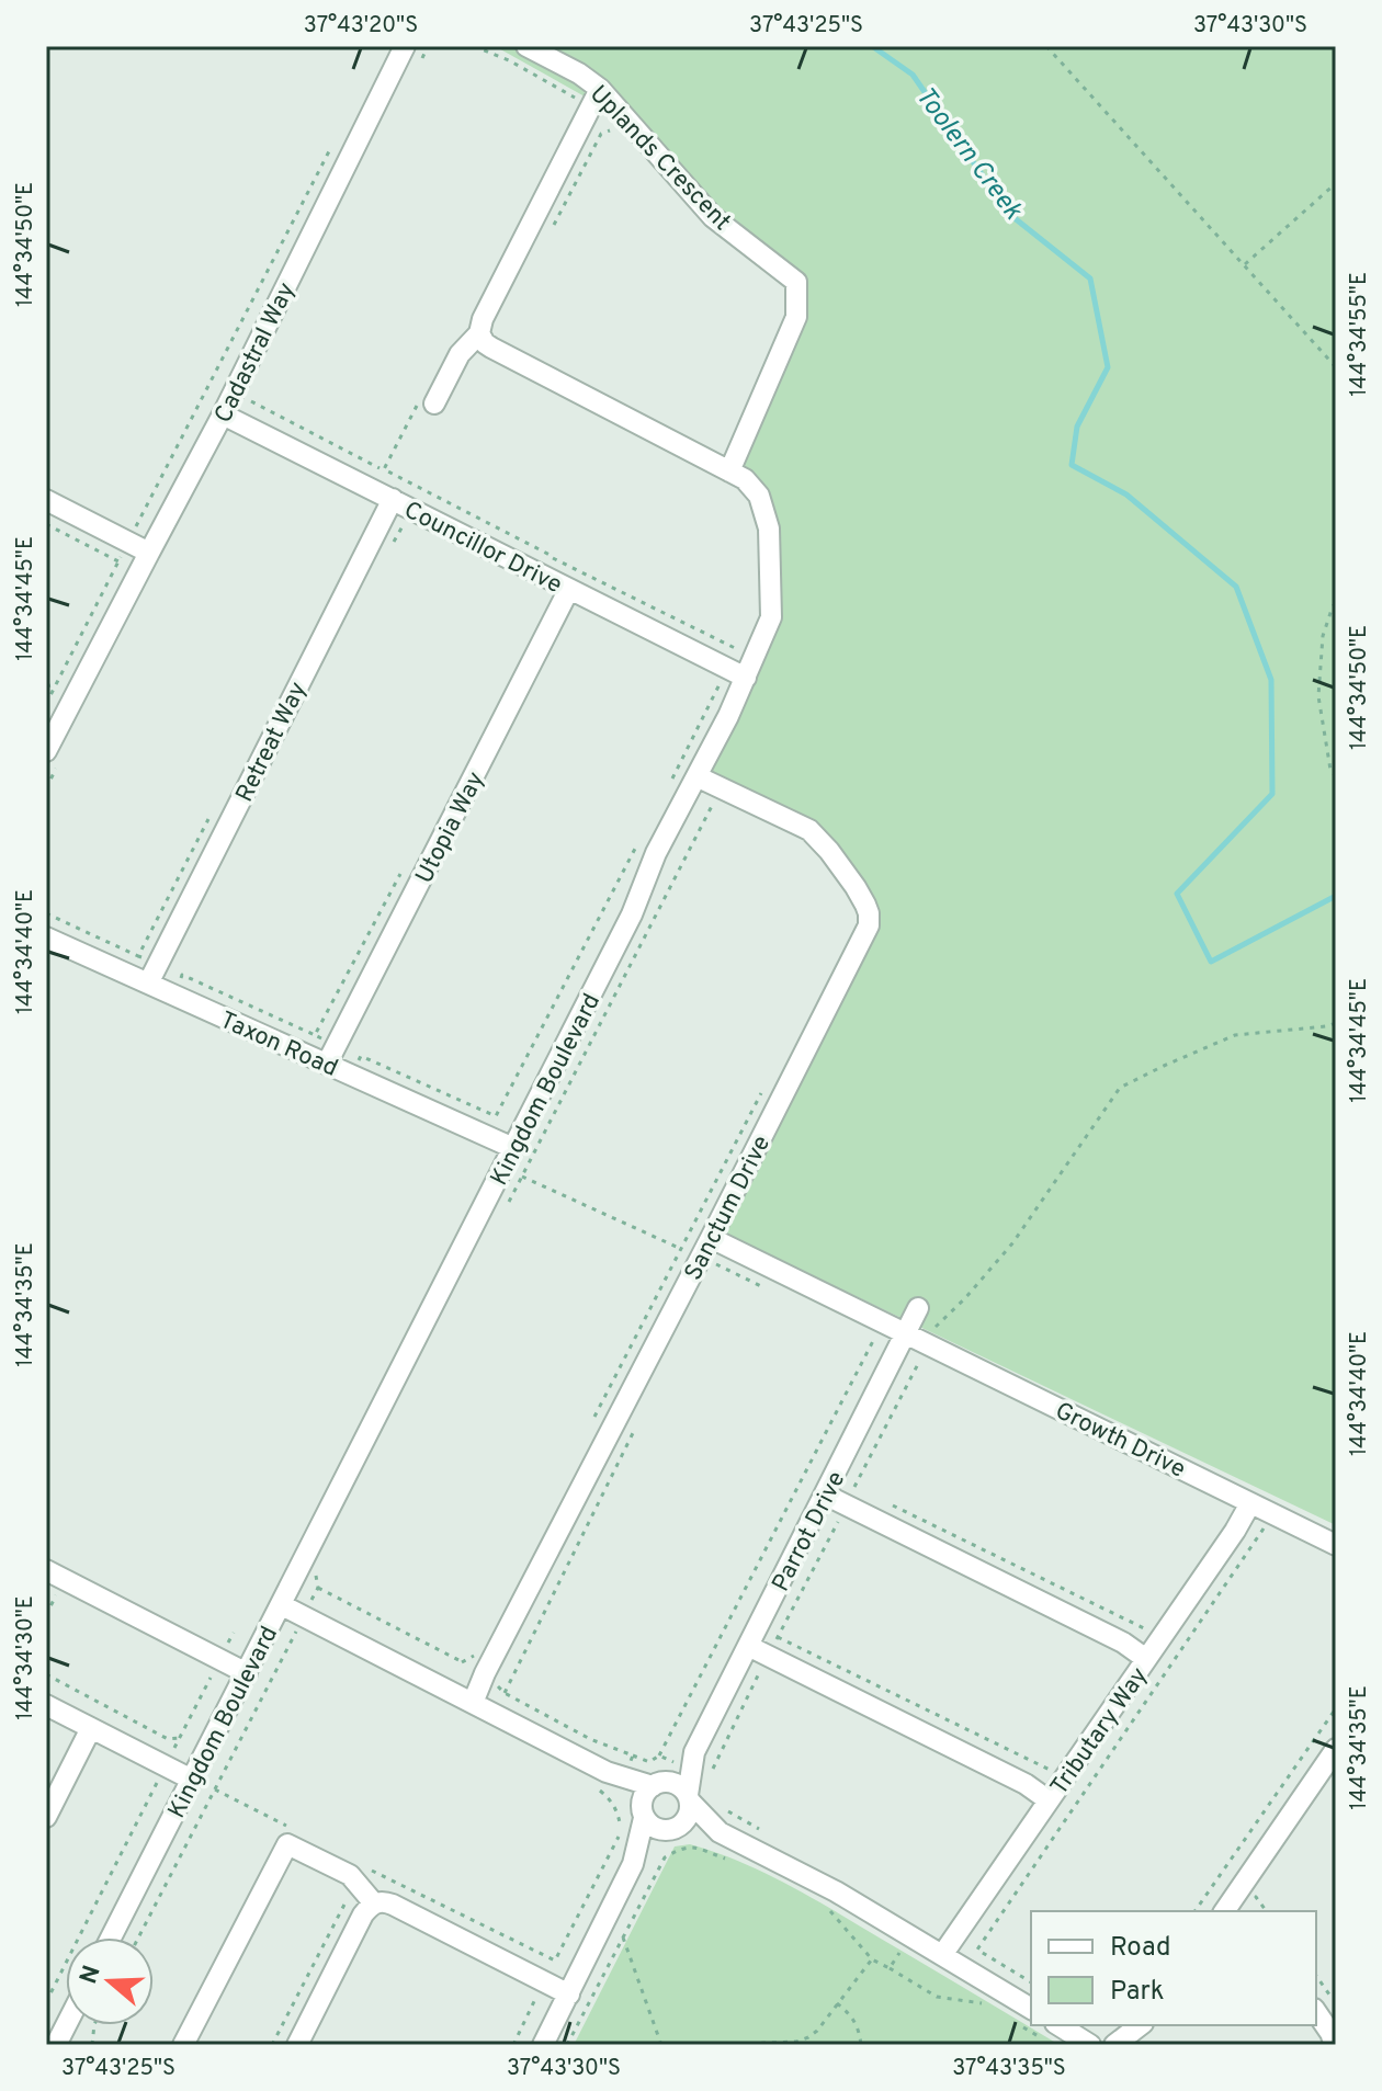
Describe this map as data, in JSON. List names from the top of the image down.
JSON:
{
  "streets": {
    "street": [
      "Uplands Crescent",
      "Cadastral Way",
      "Councillor Drive",
      "Retreat Way",
      "Utopia Way",
      "Taxon Road",
      "Kingdom Boulevard",
      "Sanctum Drive",
      "Growth Drive",
      "Parrot Drive",
      "Tributary Way"
    ]
  },
  "crossings": [
    ["Uplands Crescent", "Kingdom Boulevard"],
    ["Cadastral Way", "Councillor Drive"],
    ["Councillor Drive", "Retreat Way"],
    ["Councillor Drive", "Utopia Way"],
    ["Councillor Drive", "Kingdom Boulevard"],
    ["Retreat Way", "Taxon Road"],
    ["Utopia Way", "Taxon Road"],
    ["Taxon Road", "Kingdom Boulevard"],
    ["Kingdom Boulevard", "Sanctum Drive"],
    ["Sanctum Drive", "Growth Drive"],
    ["Growth Drive", "Parrot Drive"],
    ["Growth Drive", "Tributary Way"]
  ],
  "water": ["Toolern Creek"],
  "legend": ["Road", "Park"],
  "north": "left",
  "coordinates": [
    "37°43'20\"S",
    "37°43'25\"S",
    "37°43'30\"S",
    "144°34'50\"E",
    "144°34'55\"E",
    "144°34'45\"E",
    "144°34'40\"E",
    "144°34'35\"E",
    "144°34'30\"E",
    "37°43'35\"S"
  ]
}
